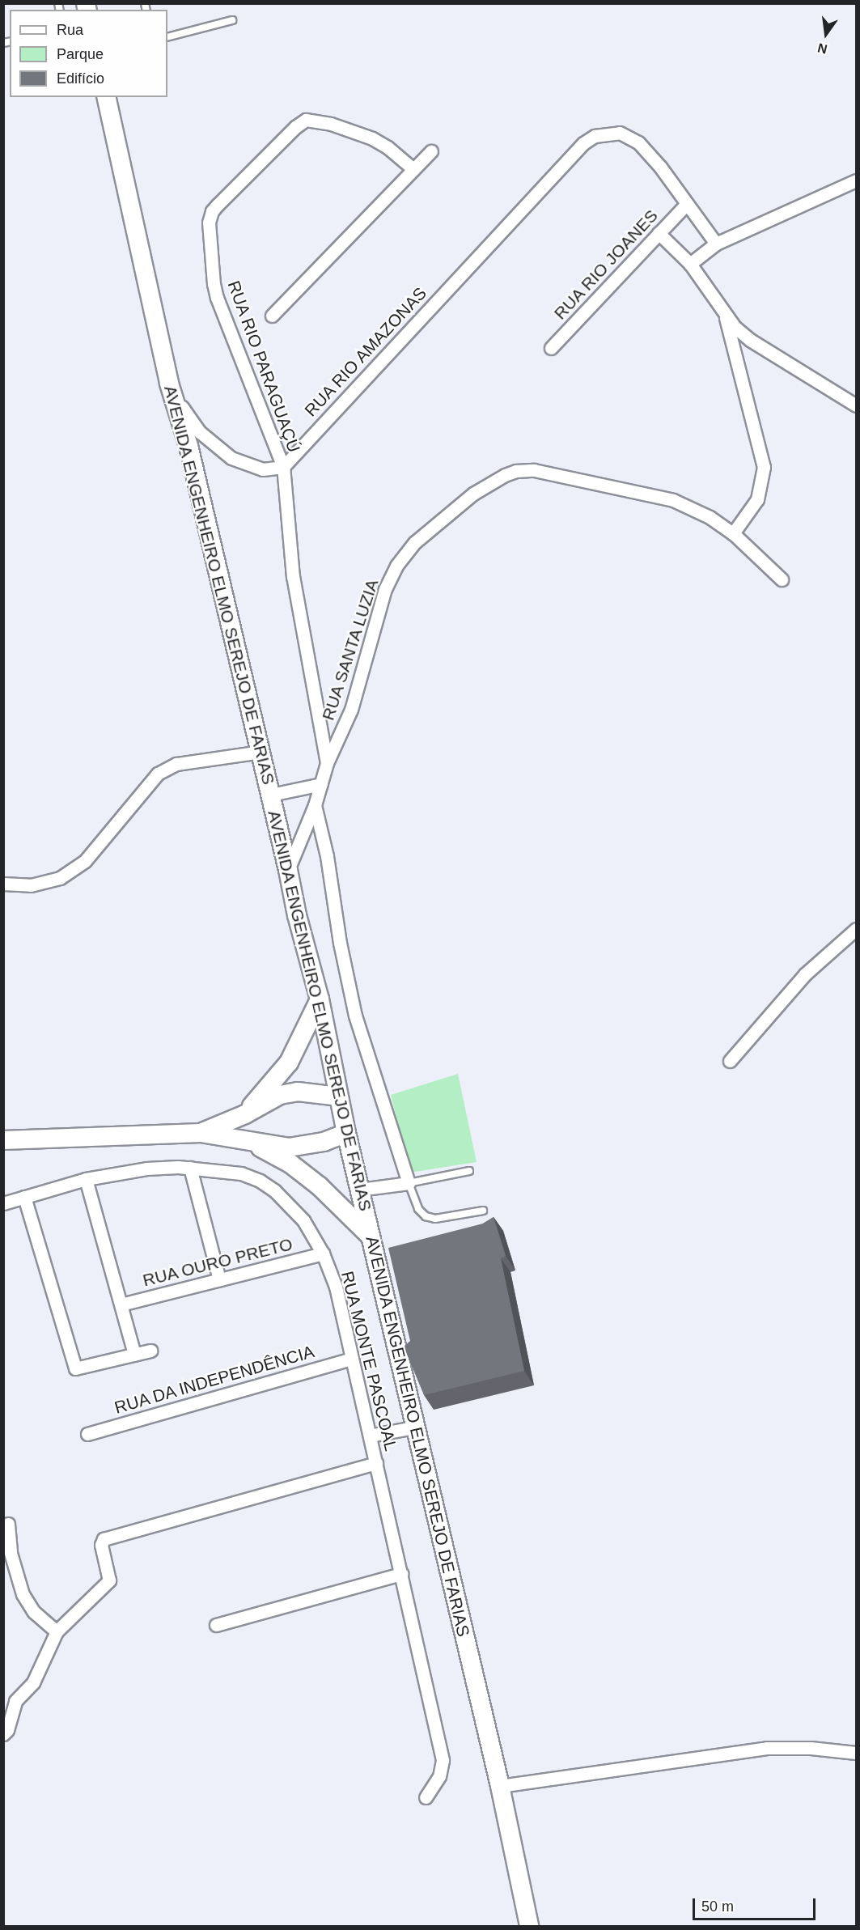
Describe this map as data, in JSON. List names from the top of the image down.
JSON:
{
  "streets": {
    "main road": ["AVENIDA ENGENHEIRO ELMO SEREJO DE FARIAS"],
    "street": [
      "RUA RIO JOANES",
      "RUA RIO AMAZONAS",
      "RUA RIO PARAGUAÇÚ",
      "RUA SANTA LUZIA",
      "RUA OURO PRETO",
      "RUA MONTE PASCOAL",
      "RUA DA INDEPENDÊNCIA"
    ]
  },
  "crossings": [
    ["RUA RIO JOANES", "RUA RIO AMAZONAS"],
    ["RUA RIO AMAZONAS", "RUA RIO PARAGUAÇÚ"],
    ["RUA OURO PRETO", "RUA MONTE PASCOAL"],
    ["RUA MONTE PASCOAL", "RUA DA INDEPENDÊNCIA"]
  ],
  "legend": ["Rua", "Parque", "Edifício"],
  "scale_bar": "50 m",
  "north": "bottom"
}
